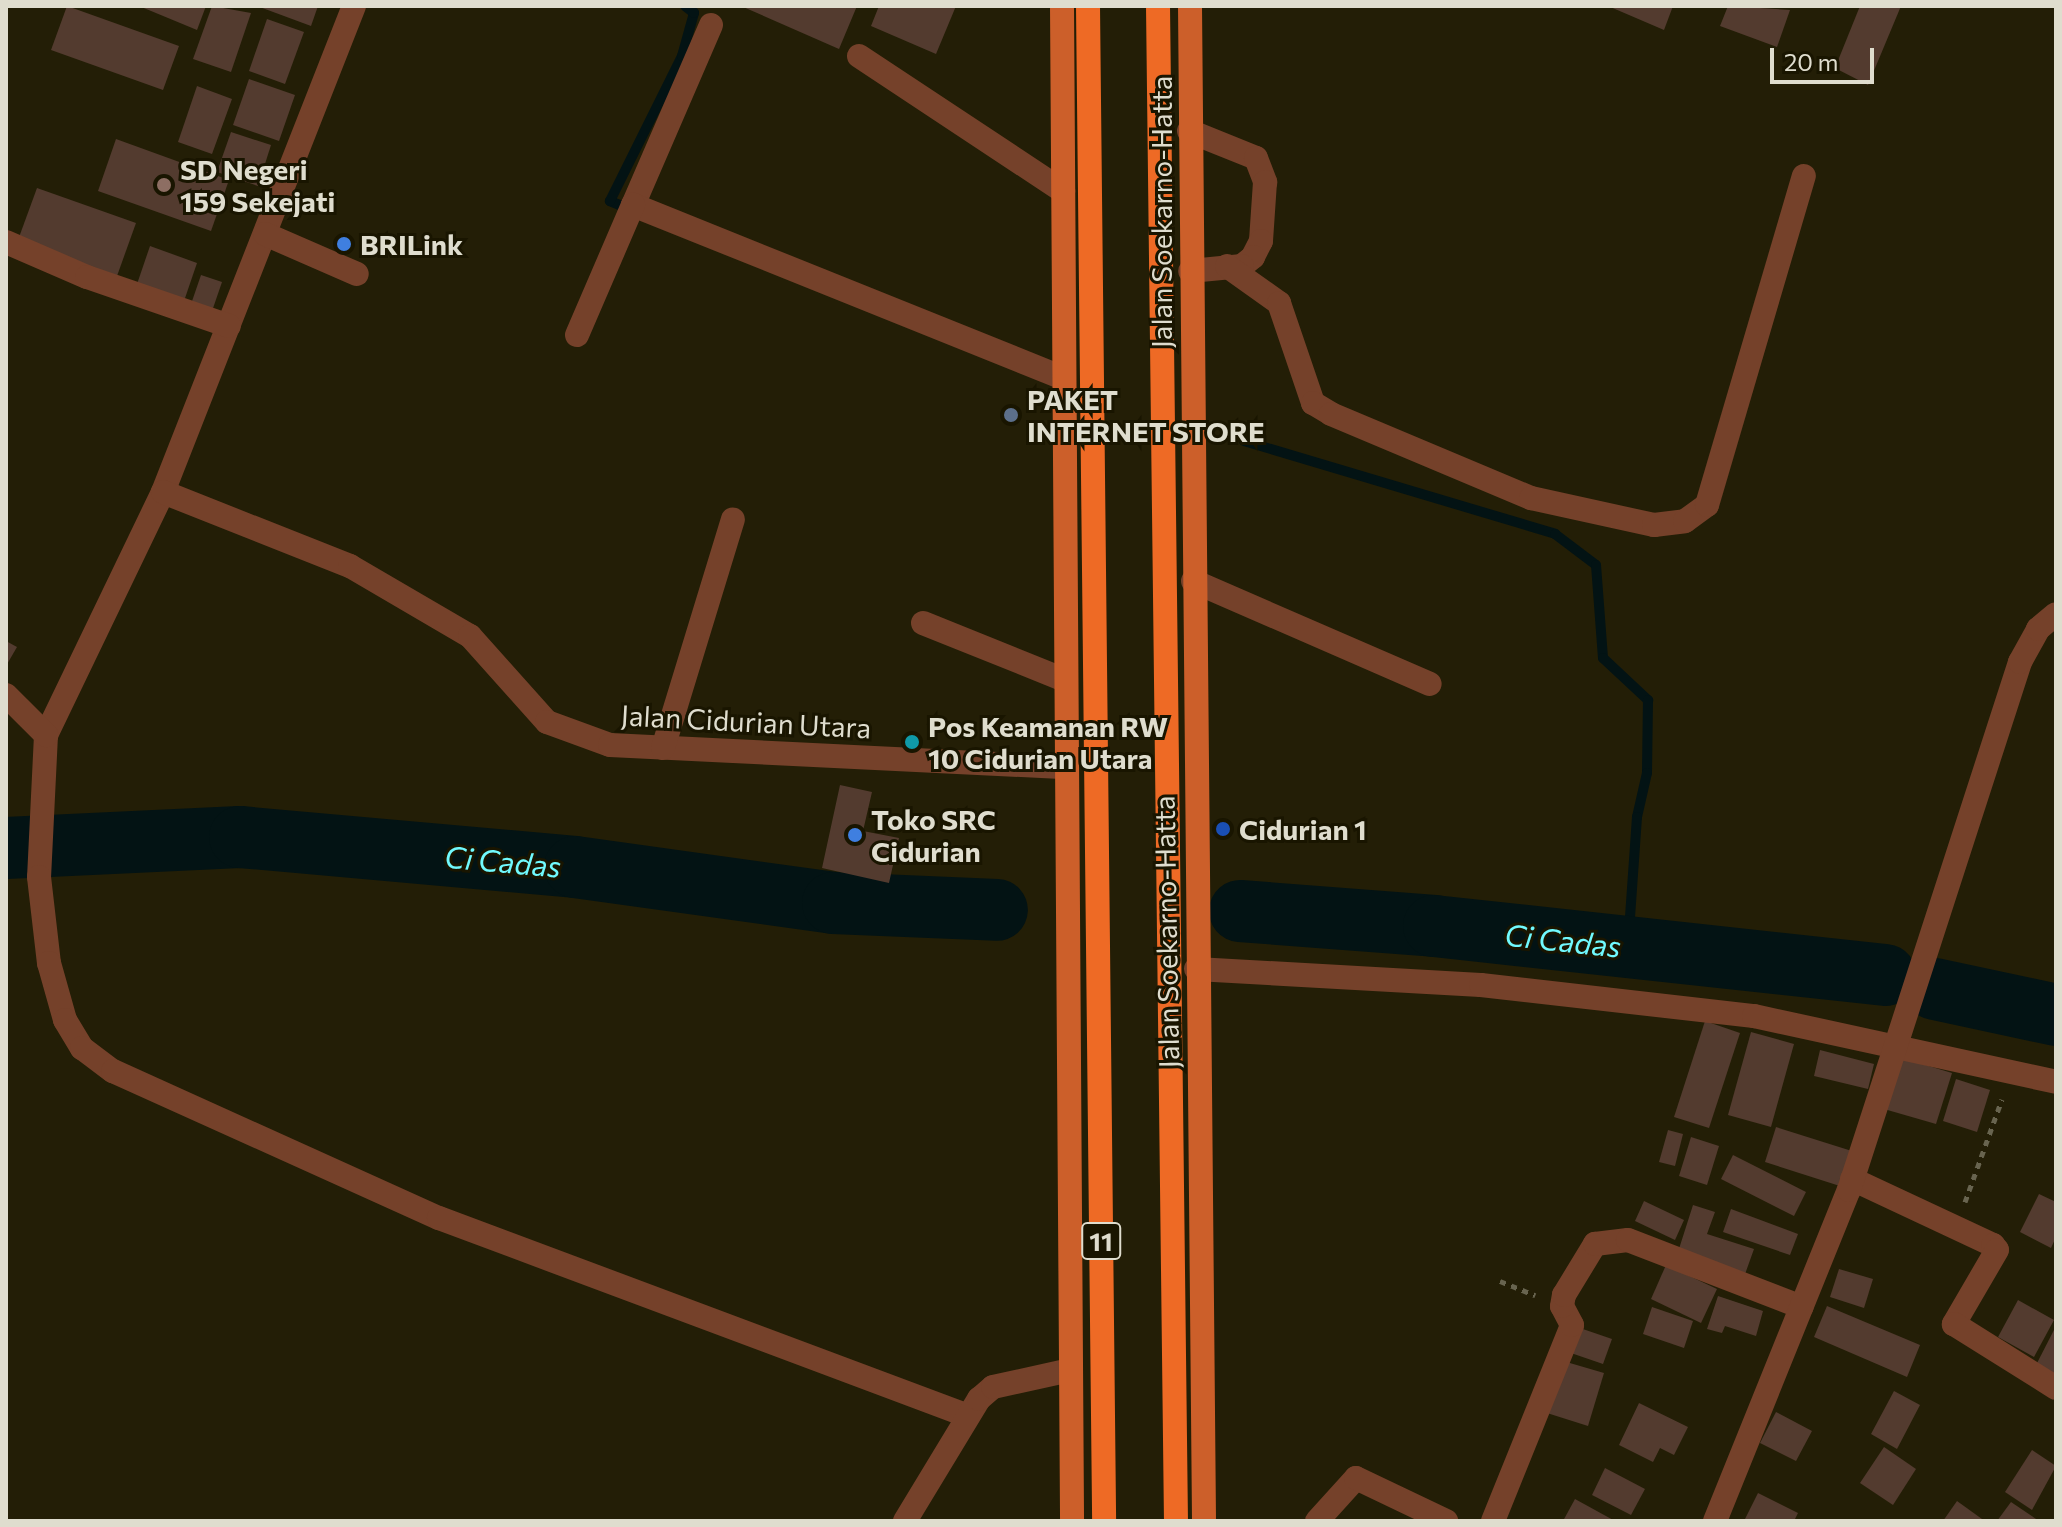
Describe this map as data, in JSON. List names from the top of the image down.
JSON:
{
  "streets": {
    "highway": ["Jalan Soekarno-Hatta", "11"],
    "street": ["Jalan Cidurian Utara"]
  },
  "water": ["Ci Cadas"],
  "places": [
    "SD Negeri 159 Sekejati",
    "BRILink",
    "PAKET INTERNET STORE",
    "Pos Keamanan RW 10 Cidurian Utara",
    "Cidurian 1",
    "Toko SRC Cidurian"
  ],
  "scale_bar": "20 m"
}
